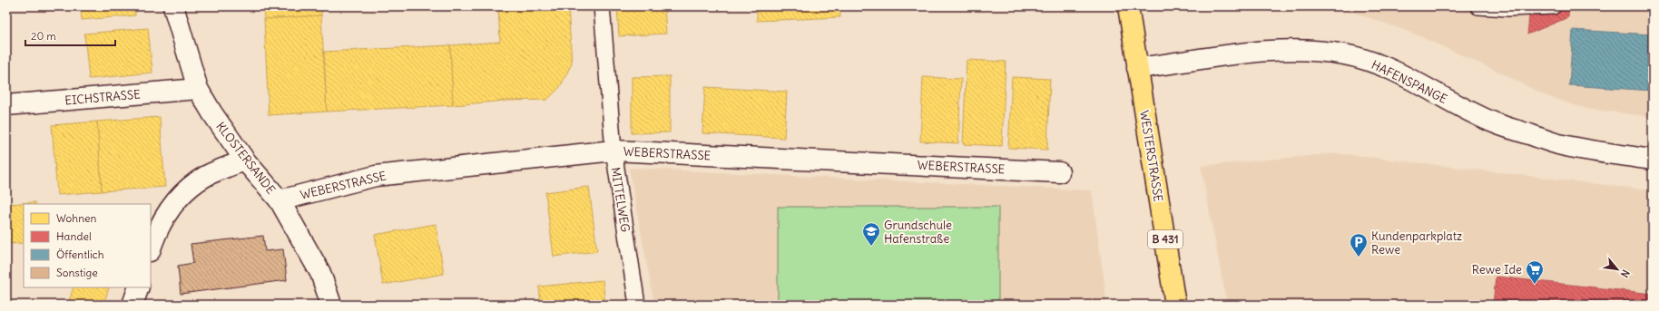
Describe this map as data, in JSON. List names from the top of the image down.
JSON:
{
  "streets": {
    "main road": ["WESTERSTRASSE", "B 431"],
    "street": [
      "HAFENSPANGE",
      "EICHSTRASSE",
      "WEBERSTRASSE",
      "KLOSTERSANDE"
    ],
    "lane": ["MITTELWEG"]
  },
  "crossings": [
    ["HAFENSPANGE", "WESTERSTRASSE"],
    ["EICHSTRASSE", "KLOSTERSANDE"],
    ["WEBERSTRASSE", "KLOSTERSANDE"],
    ["WEBERSTRASSE", "MITTELWEG"]
  ],
  "places": {
    "school or university": ["Grundschule Hafenstraße"],
    "parking": ["Kundenparkplatz Rewe"],
    "supermarket": ["Rewe Ide"]
  },
  "legend": [
    "Wohnen",
    "Handel",
    "Öffentlich",
    "Sonstige"
  ],
  "scale_bar": "20 m",
  "north": "bottom right"
}
